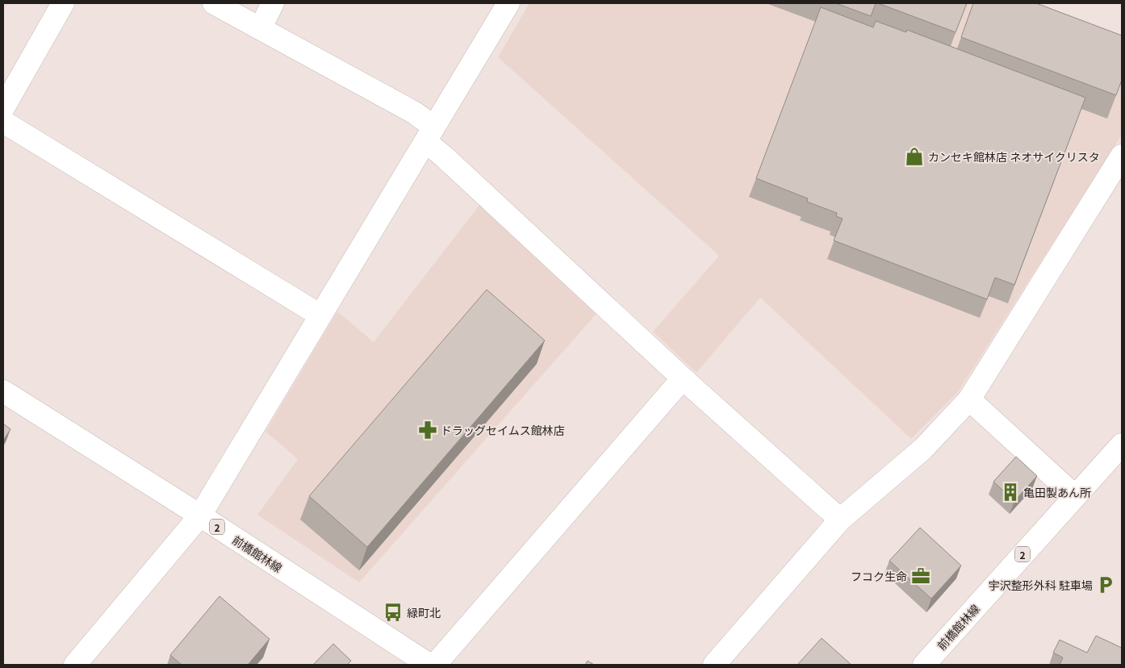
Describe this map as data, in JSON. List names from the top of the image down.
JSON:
{
  "streets": {
    "street": ["2", "前橋館林線"]
  },
  "places": {
    "shop": ["カンセキ館林店 ネオサイクリスタ"],
    "pharmacy": ["ドラッグセイムス館林店"],
    "building": ["亀田製あん所"],
    "office": ["フコク生命"],
    "parking": ["宇沢整形外科 駐車場"],
    "bus stop": ["緑町北"]
  }
}
